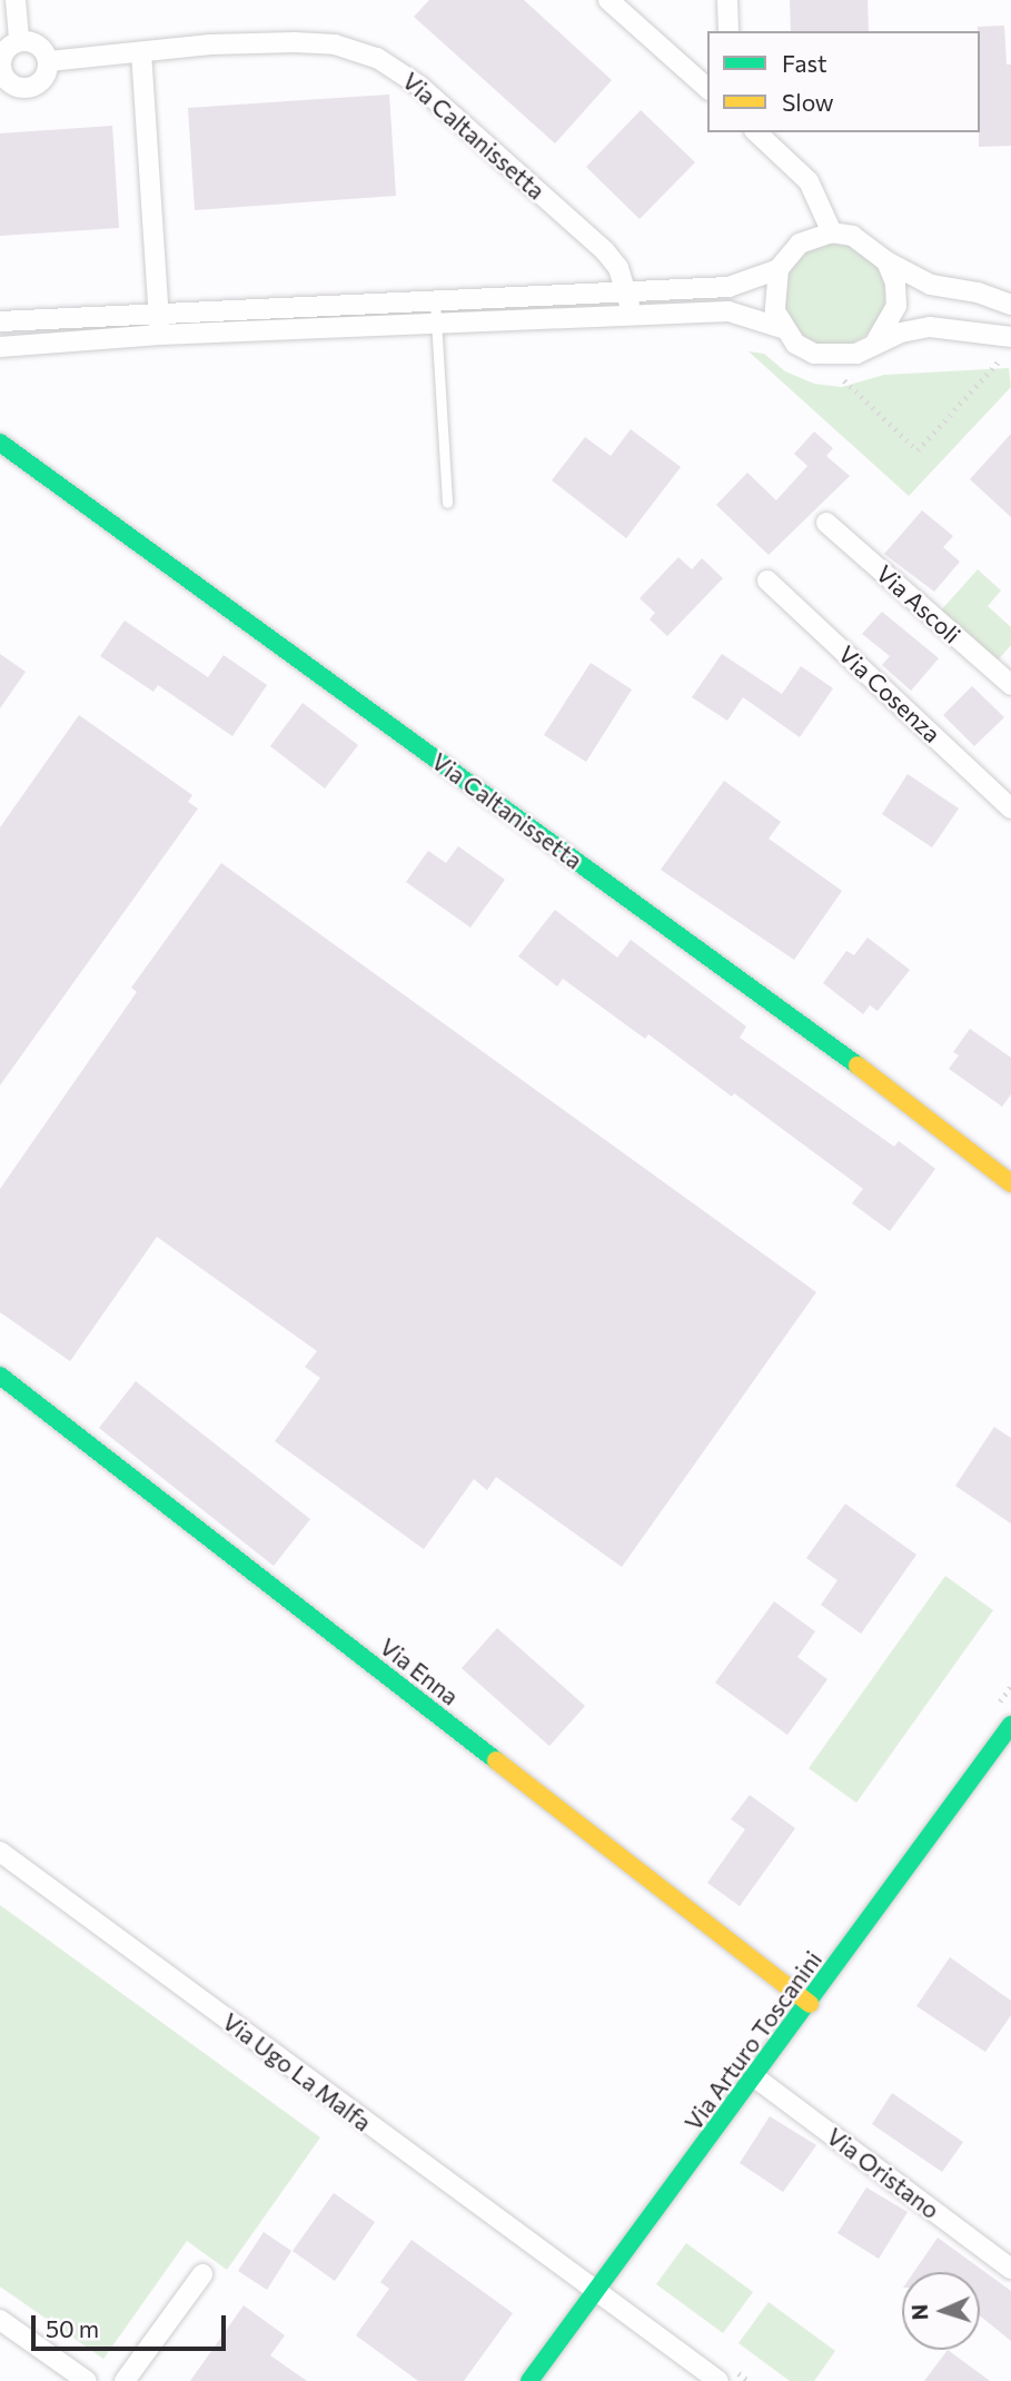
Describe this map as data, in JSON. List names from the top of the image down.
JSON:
{
  "streets": {
    "street": [
      "Via Caltanissetta",
      "Via Ascoli",
      "Via Cosenza",
      "Via Enna",
      "Via Arturo Toscanini",
      "Via Ugo La Malfa",
      "Via Oristano"
    ]
  },
  "crossings": [
    ["Via Enna", "Via Arturo Toscanini"],
    ["Via Arturo Toscanini", "Via Ugo La Malfa"],
    ["Via Arturo Toscanini", "Via Oristano"]
  ],
  "legend": ["Fast", "Slow"],
  "scale_bar": "50 m",
  "north": "left"
}
